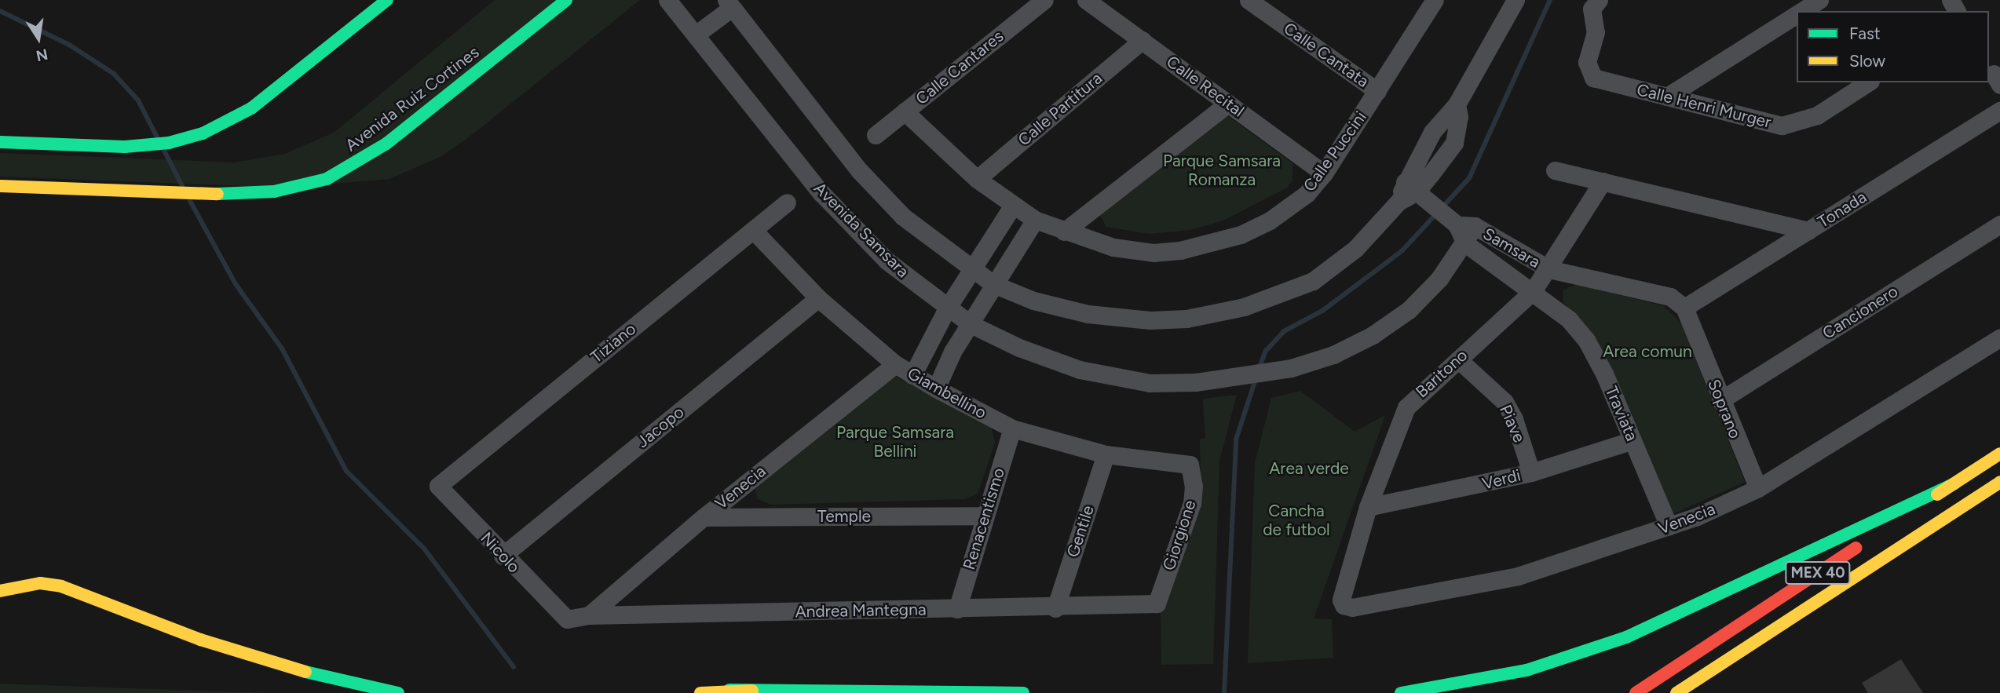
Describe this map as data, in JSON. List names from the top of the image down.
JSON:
{
  "streets": {
    "main road": ["Avenida Ruiz Cortines", "MEX 40"],
    "street": [
      "Calle Cantata",
      "Calle Cantares",
      "Calle Recital",
      "Calle Henri Murger",
      "Calle Partitura",
      "Calle Puccini",
      "Tonada",
      "Avenida Samsara",
      "Samsara",
      "Cancionero",
      "Tiziano",
      "Baritono",
      "Giambellino",
      "Soprano",
      "Traviata",
      "Piave",
      "Jacopo",
      "Verdi",
      "Venecia",
      "Temple",
      "Renacentismo",
      "Gentile",
      "Giorgione",
      "Nicolo",
      "Andrea Mantegna"
    ]
  },
  "crossings": [
    ["Calle Cantata", "Calle Puccini"],
    ["Calle Cantares", "Calle Puccini"],
    ["Calle Recital", "Calle Partitura"],
    ["Calle Recital", "Calle Puccini"],
    ["Calle Partitura", "Calle Puccini"],
    ["Tonada", "Soprano"],
    ["Avenida Samsara", "Samsara"],
    ["Samsara", "Baritono"],
    ["Samsara", "Traviata"],
    ["Cancionero", "Soprano"],
    ["Tiziano", "Giambellino"],
    ["Tiziano", "Nicolo"],
    ["Baritono", "Traviata"],
    ["Baritono", "Piave"],
    ["Baritono", "Verdi"],
    ["Baritono", "Venecia"],
    ["Giambellino", "Jacopo"],
    ["Giambellino", "Venecia"],
    ["Giambellino", "Renacentismo"],
    ["Giambellino", "Gentile"],
    ["Giambellino", "Giorgione"],
    ["Soprano", "Venecia"],
    ["Traviata", "Verdi"],
    ["Traviata", "Venecia"],
    ["Piave", "Verdi"],
    ["Jacopo", "Nicolo"],
    ["Venecia", "Temple"],
    ["Venecia", "Andrea Mantegna"],
    ["Temple", "Renacentismo"],
    ["Renacentismo", "Andrea Mantegna"],
    ["Gentile", "Andrea Mantegna"],
    ["Giorgione", "Andrea Mantegna"],
    ["Nicolo", "Andrea Mantegna"]
  ],
  "parks": [
    "Parque Samsara Romanza",
    "Area comun",
    "Parque Samsara Bellini",
    "Area verde",
    "Cancha de futbol"
  ],
  "legend": ["Fast", "Slow"],
  "north": "bottom"
}
